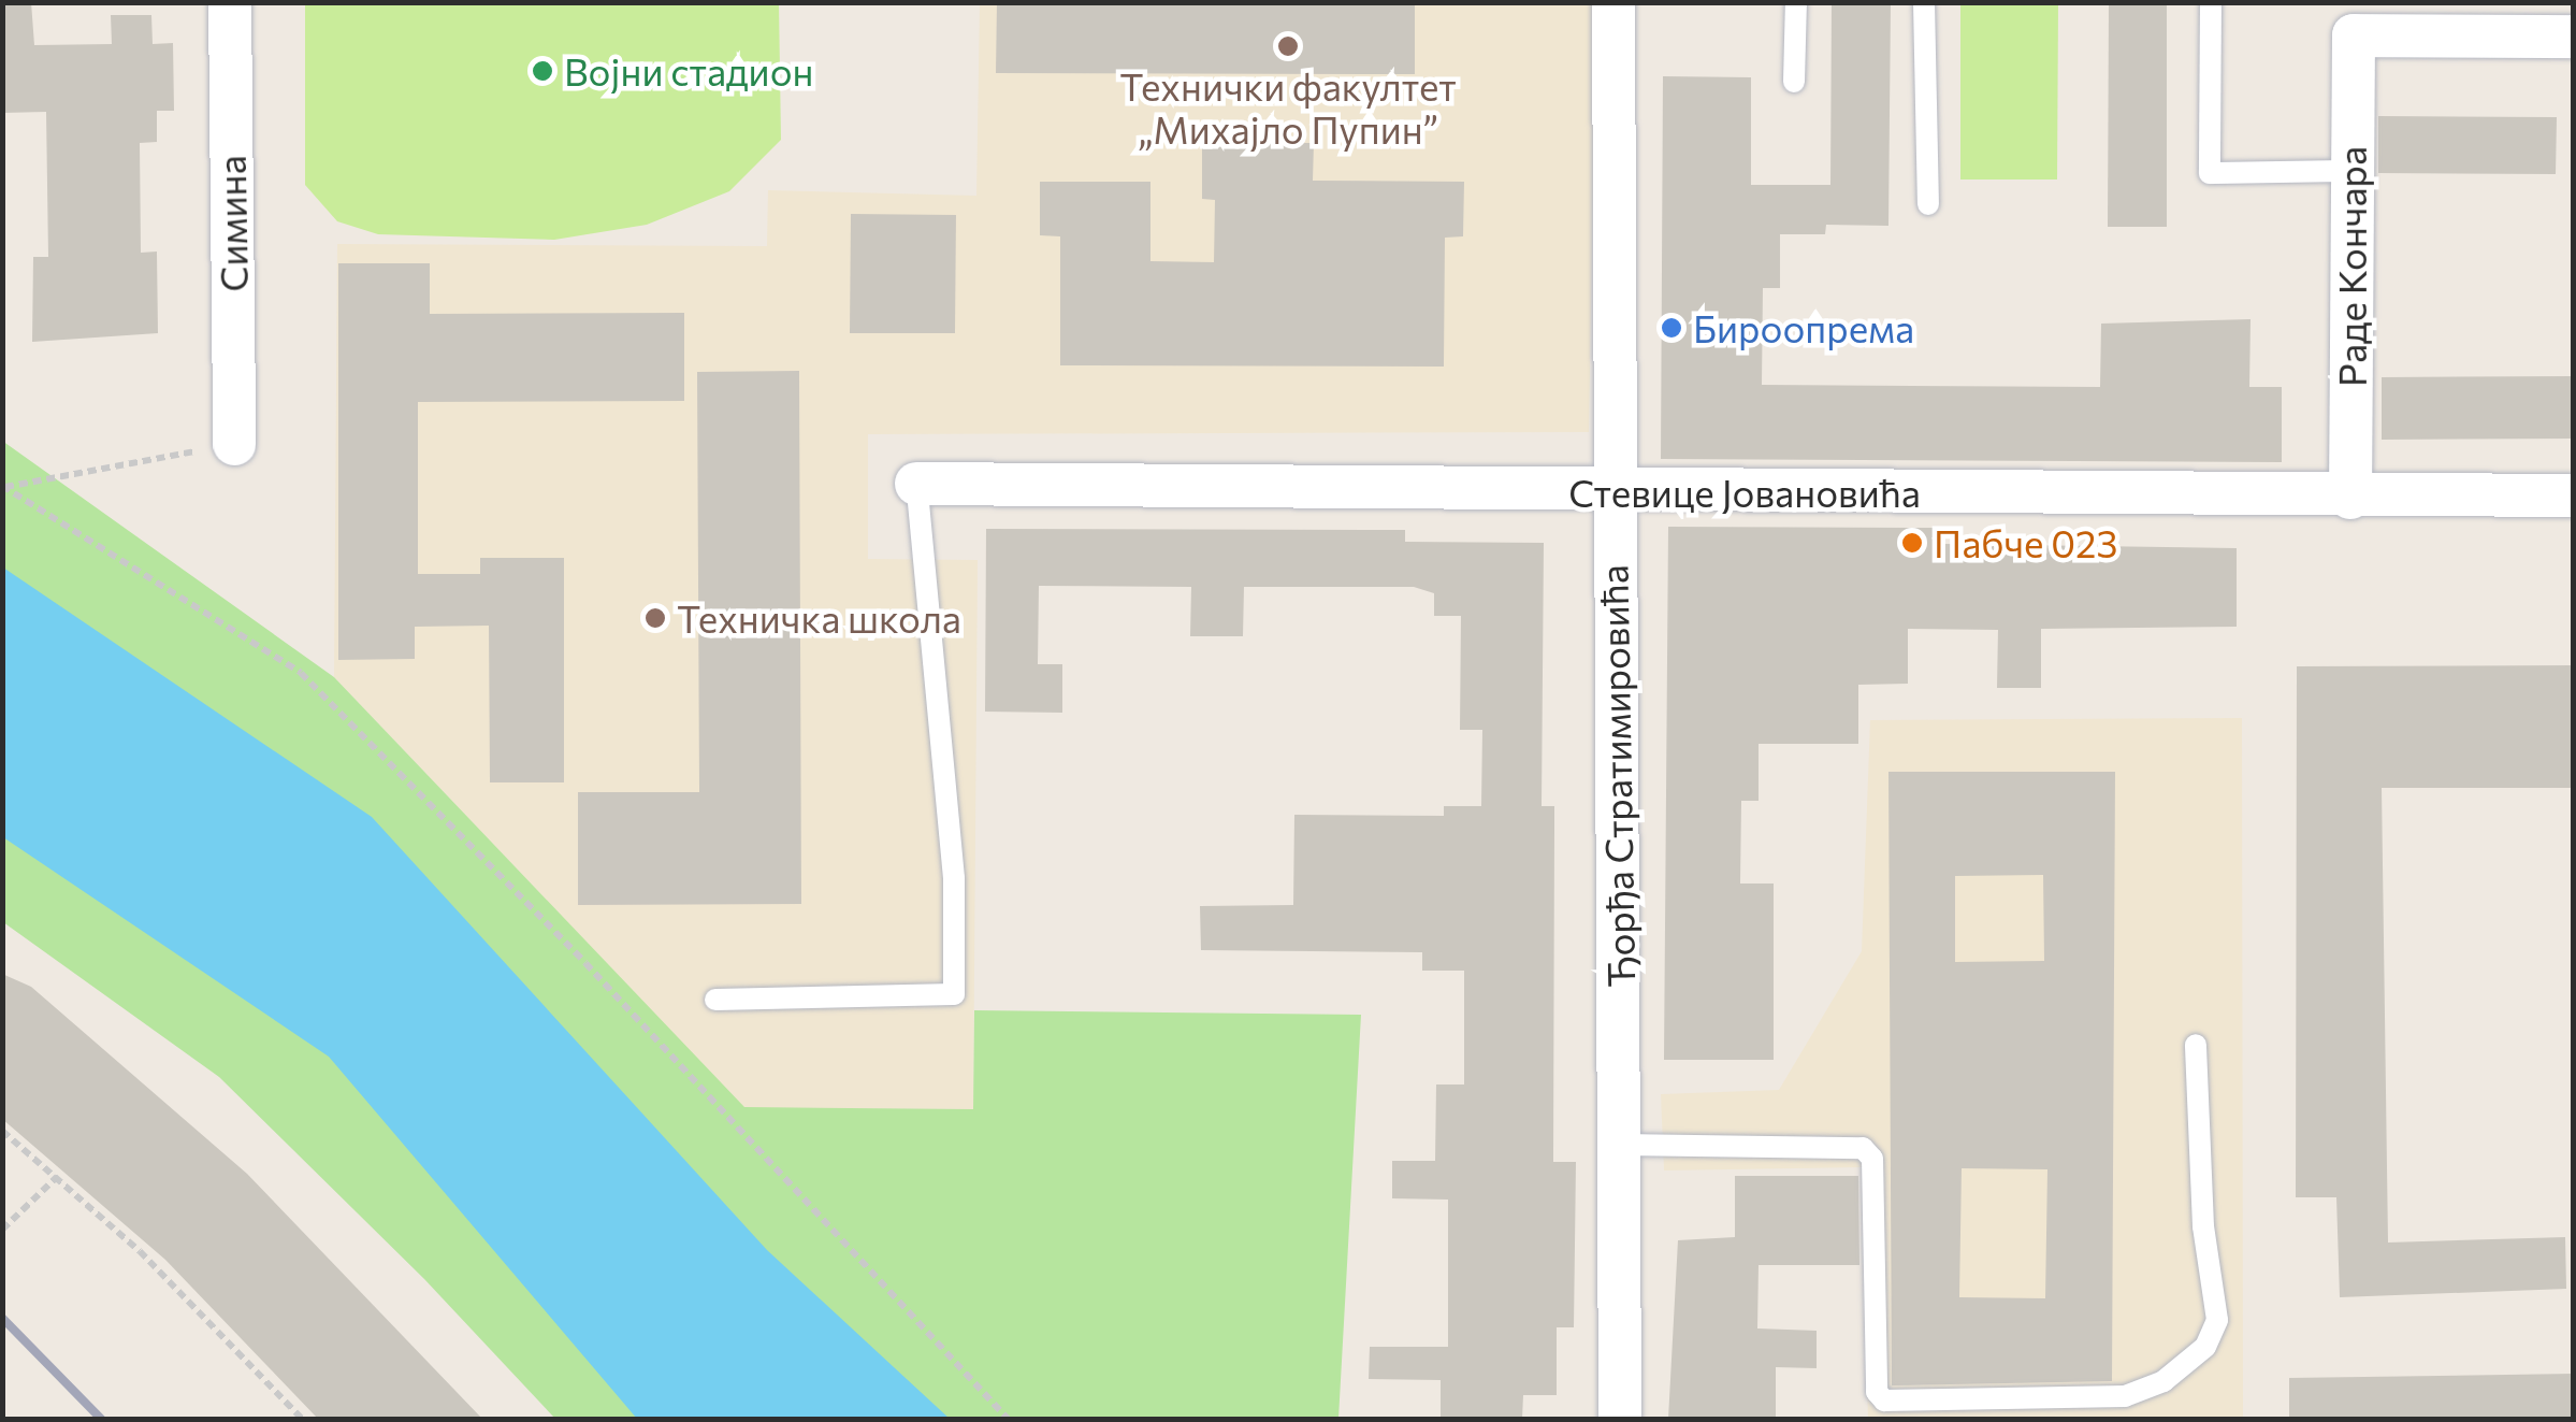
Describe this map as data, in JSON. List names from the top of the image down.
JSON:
{
  "streets": {
    "street": [
      "Симина",
      "Раде Кончара",
      "Стевице Јовановића",
      "Ђорђа Стратимировића"
    ]
  },
  "crossings": [
    ["Раде Кончара", "Стевице Јовановића"],
    ["Стевице Јовановића", "Ђорђа Стратимировића"]
  ],
  "places": [
    "Технички факултет „Михајло Пупин”",
    "Војни стадион",
    "Бироопрема",
    "Пабче 023",
    "Техничка школа"
  ]
}
